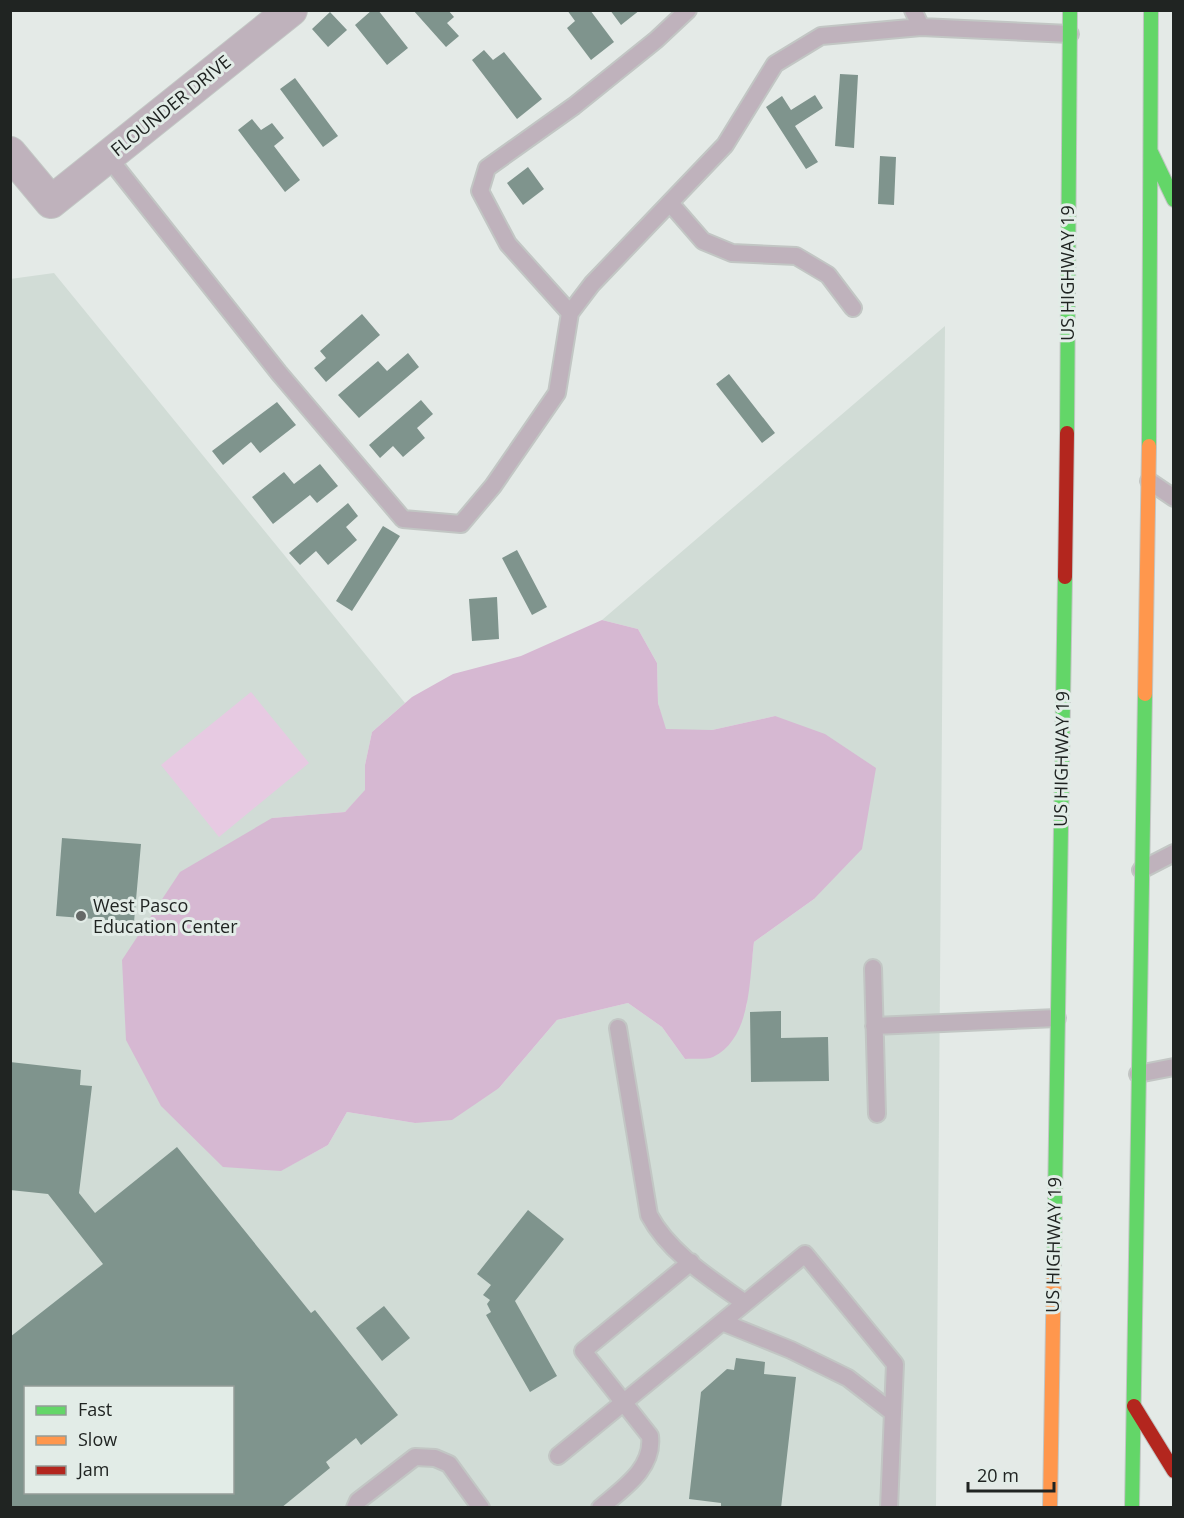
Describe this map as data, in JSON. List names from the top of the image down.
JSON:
{
  "streets": {
    "main road": ["US HIGHWAY 19"],
    "street": ["FLOUNDER DRIVE"]
  },
  "places": ["West Pasco Education Center"],
  "legend": ["Fast", "Slow", "Jam"],
  "scale_bar": "20 m"
}
